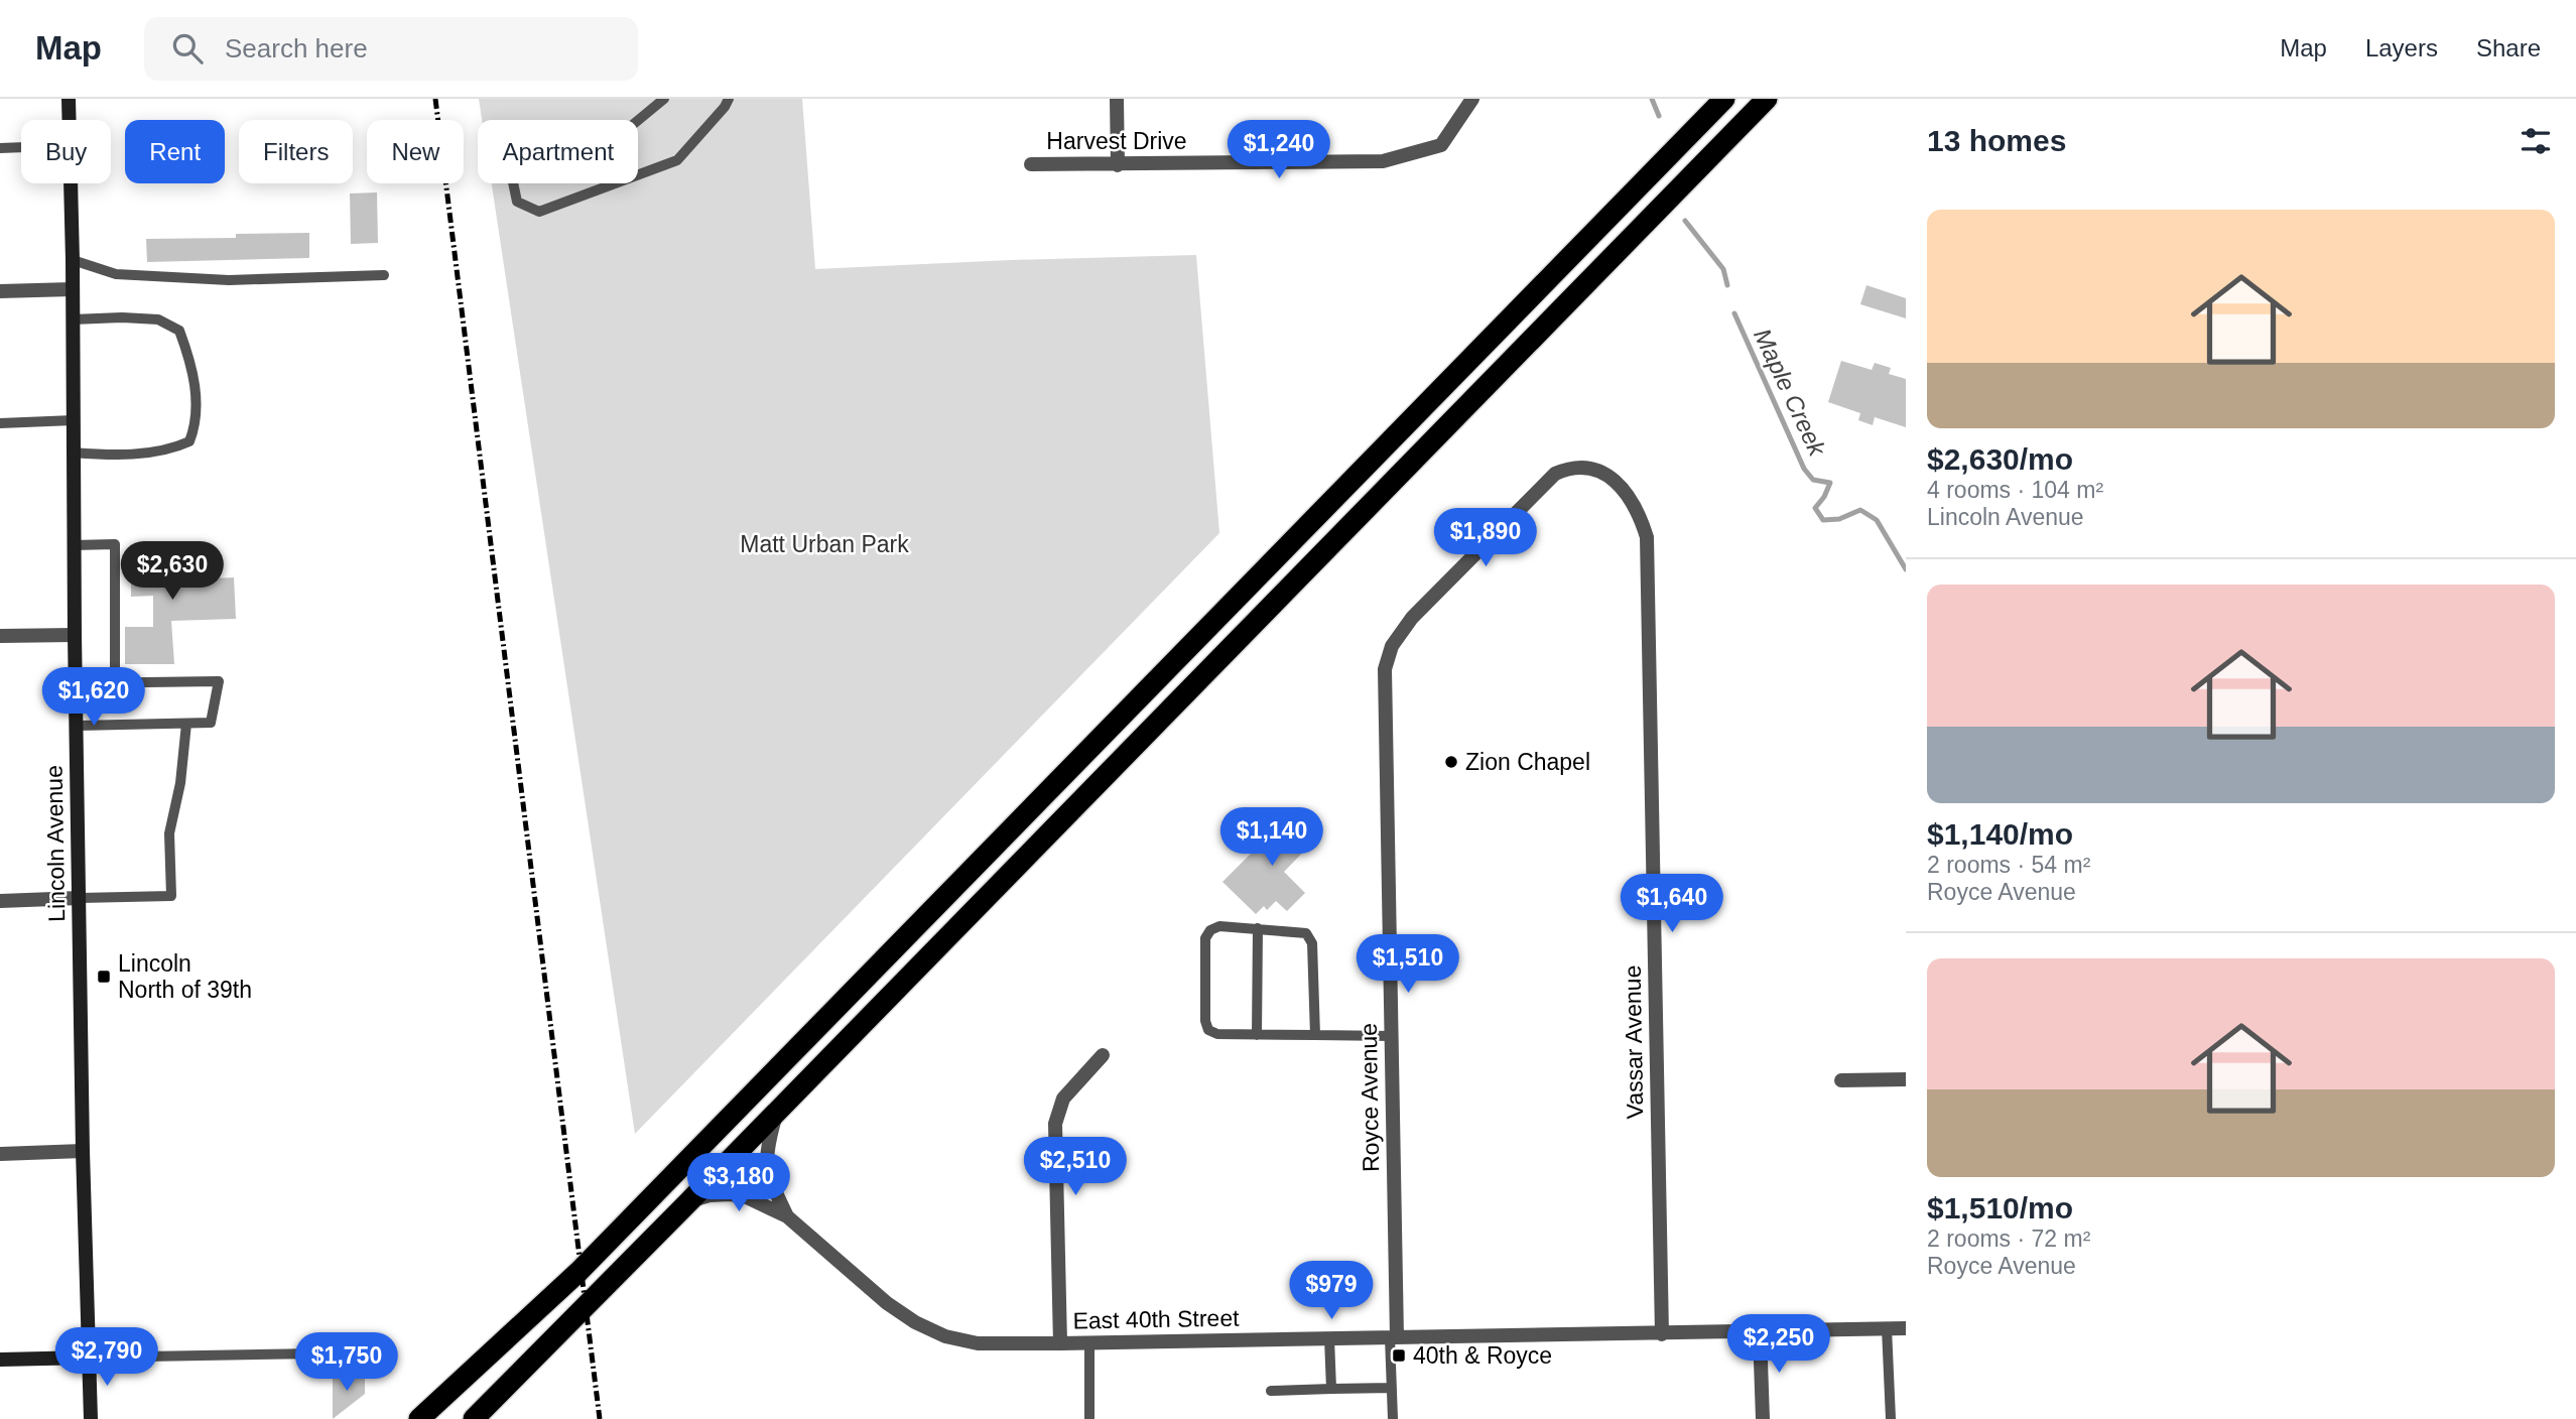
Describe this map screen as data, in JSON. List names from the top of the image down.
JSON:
{
  "streets": {
    "main road": ["Lincoln Avenue"],
    "street": [
      "Harvest Drive",
      "Vassar Avenue",
      "Royce Avenue",
      "East 40th Street"
    ]
  },
  "crossings": [
    ["Vassar Avenue", "Royce Avenue"],
    ["Vassar Avenue", "East 40th Street"],
    ["Royce Avenue", "East 40th Street"]
  ],
  "water": ["Maple Creek"],
  "parks": ["Matt Urban Park"],
  "places": {
    "other": ["Zion Chapel"],
    "transit": ["Lincoln North of 39th", "40th & Royce"]
  },
  "page": {
    "header": "Map",
    "search": "Search here",
    "nav": ["Map", "Layers", "Share"],
    "heading": "13 homes",
    "price": [
      "$1,240",
      "$1,890",
      "$2,630",
      "$1,620",
      "$1,140",
      "$1,640",
      "$1,510",
      "$2,510",
      "$3,180",
      "$979",
      "$2,250",
      "$2,790",
      "$1,750"
    ],
    "chip": [
      "Buy",
      "Rent",
      "Filters",
      "New",
      "Apartment"
    ],
    "list": [
      {
        "name": "$2,630/mo",
        "note": "4 rooms · 104 m² · Lincoln Avenue"
      },
      {
        "name": "$1,140/mo",
        "note": "2 rooms · 54 m² · Royce Avenue"
      },
      {
        "name": "$1,510/mo",
        "note": "2 rooms · 72 m² · Royce Avenue"
      }
    ]
  }
}
